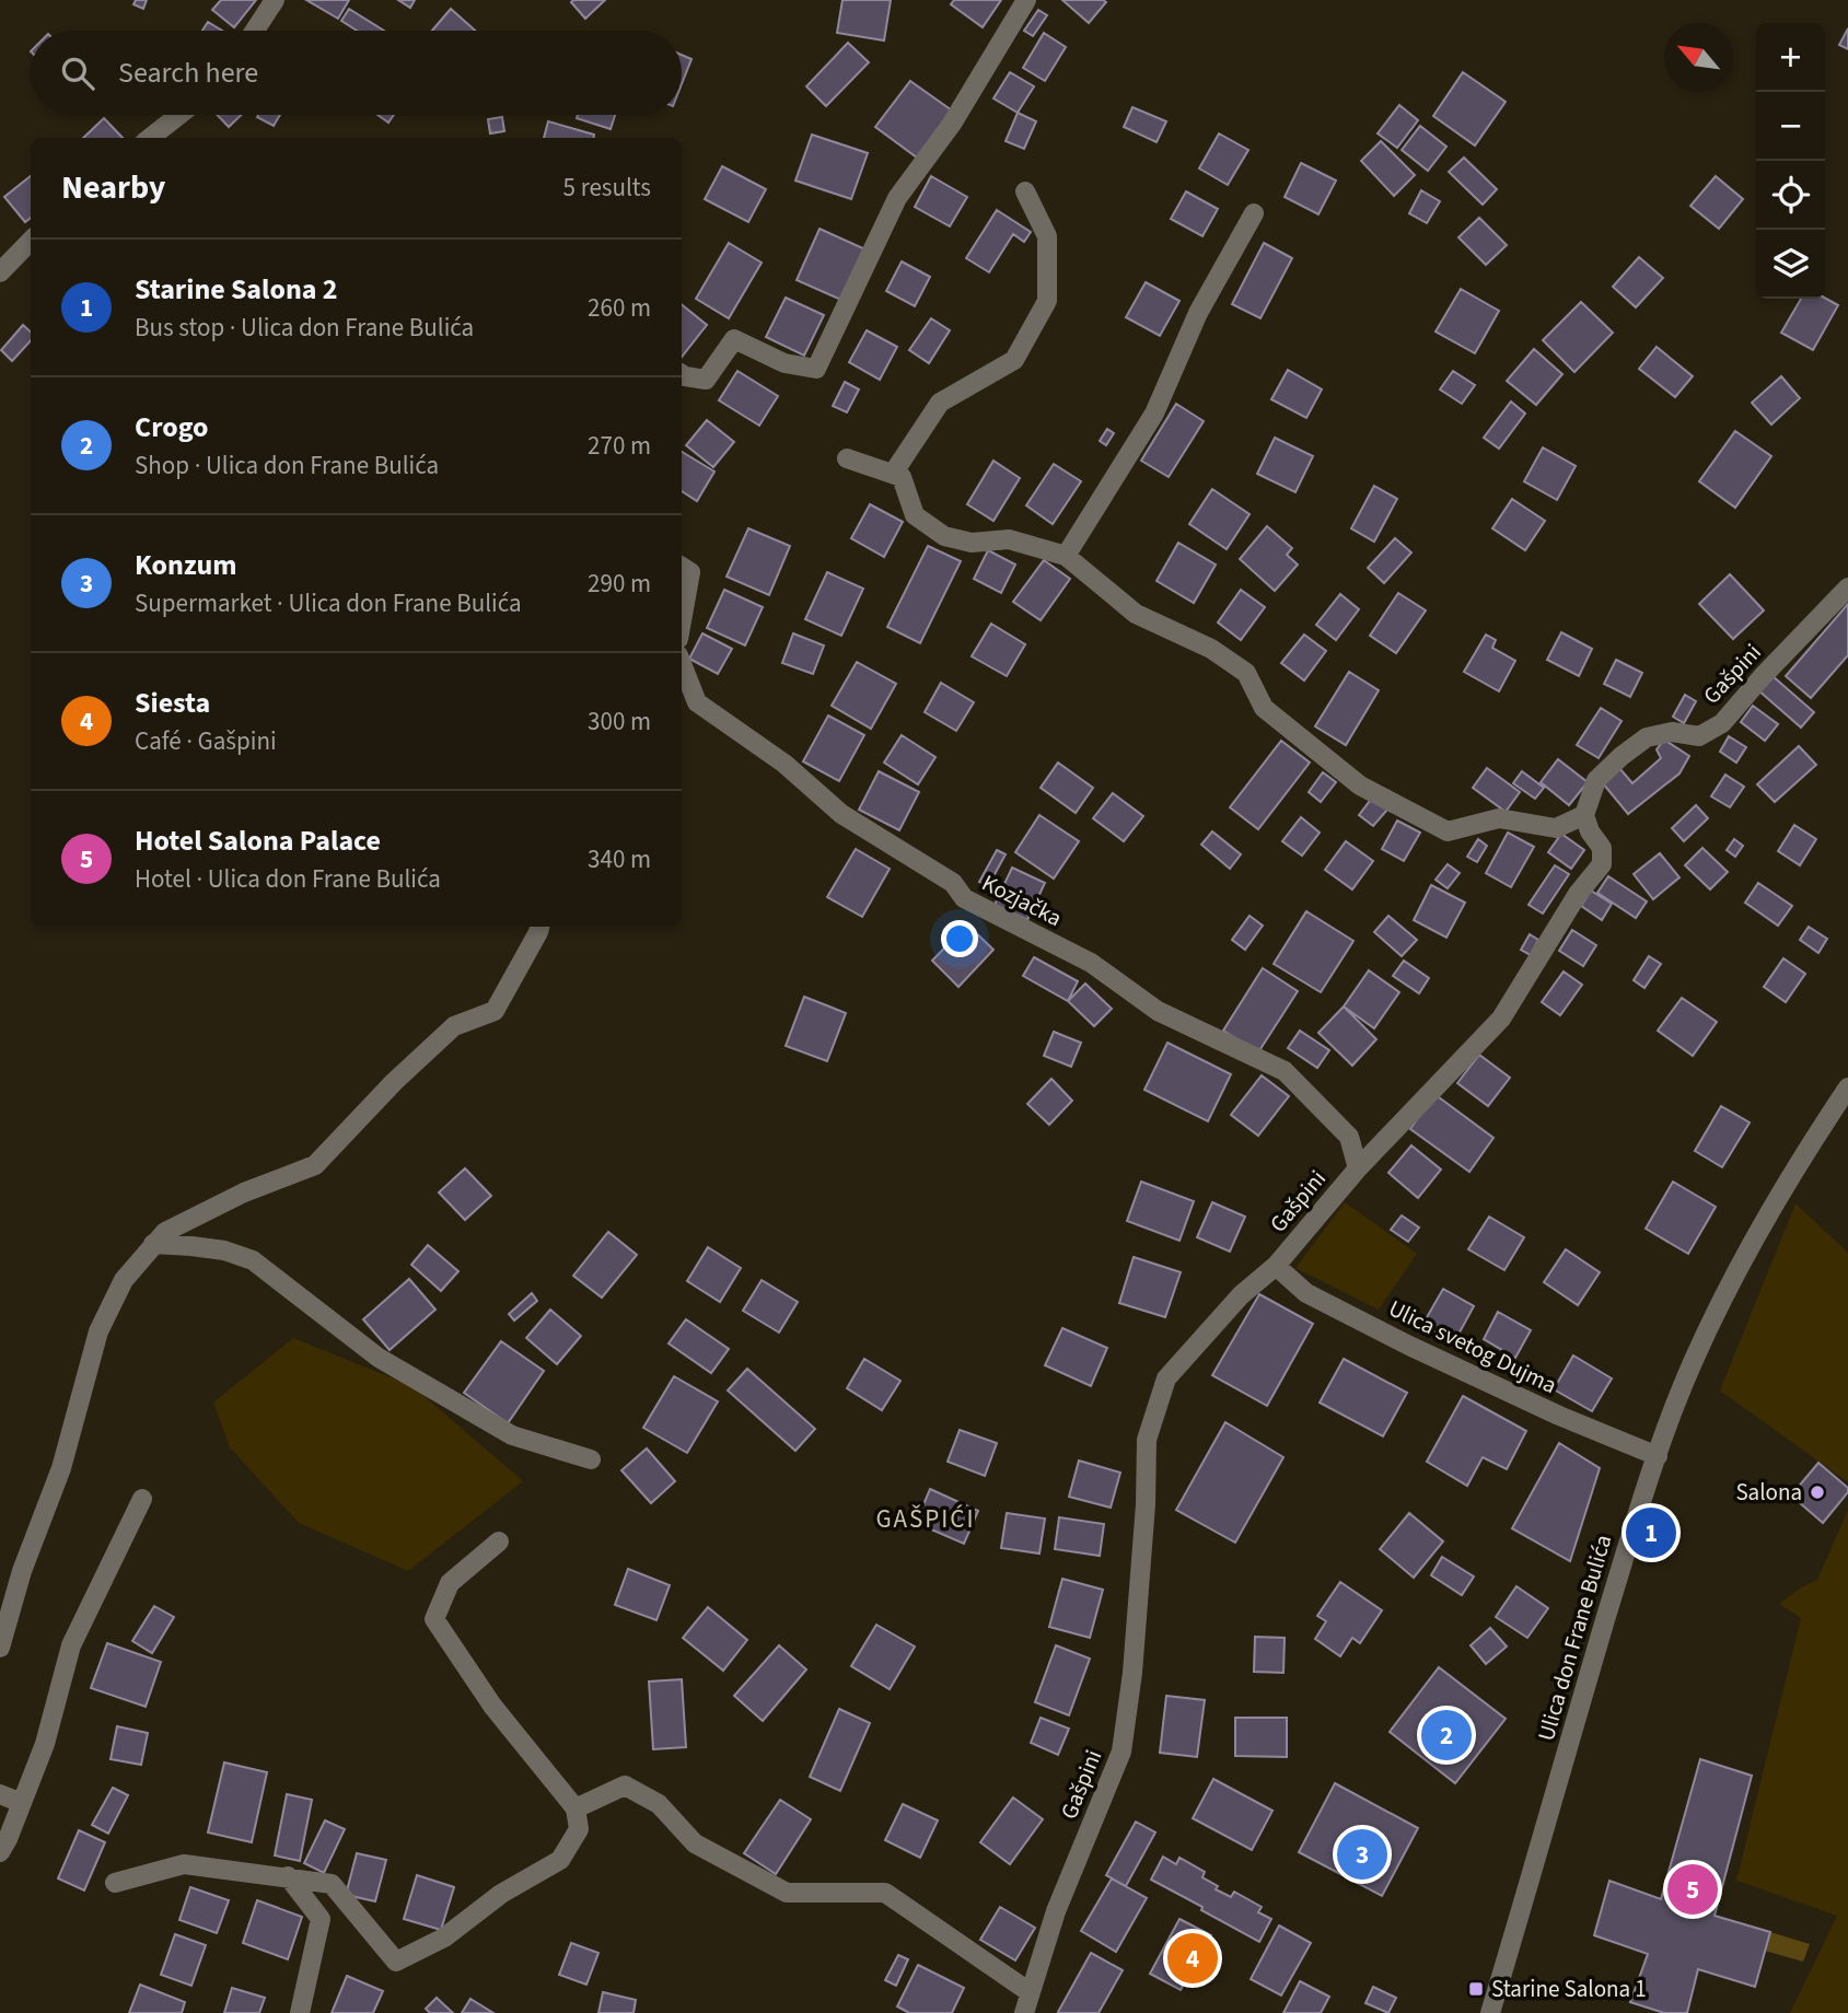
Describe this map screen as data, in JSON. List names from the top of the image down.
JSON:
{
  "streets": {
    "street": [
      "Gašpini",
      "Kozjačka",
      "Ulica svetog Dujma",
      "Ulica don Frane Bulića"
    ]
  },
  "crossings": [
    ["Gašpini", "Kozjačka"],
    ["Gašpini", "Ulica svetog Dujma"],
    ["Ulica svetog Dujma", "Ulica don Frane Bulića"]
  ],
  "districts": ["GAŠPIĆI"],
  "places": {
    "other": ["Salona"],
    "transit": ["Starine Salona 1"]
  },
  "north": "top left",
  "page": {
    "map_buttons": ["+", "−"],
    "search": "Search here",
    "heading": ["Nearby", "5 results"],
    "list": [
      {
        "mark": "1",
        "name": "Starine Salona 2",
        "note": "Bus stop · Ulica don Frane Bulića",
        "value": "260 m"
      },
      {
        "mark": "2",
        "name": "Crogo",
        "note": "Shop · Ulica don Frane Bulića",
        "value": "270 m"
      },
      {
        "mark": "3",
        "name": "Konzum",
        "note": "Supermarket · Ulica don Frane Bulića",
        "value": "290 m"
      },
      {
        "mark": "4",
        "name": "Siesta",
        "note": "Café · Gašpini",
        "value": "300 m"
      },
      {
        "mark": "5",
        "name": "Hotel Salona Palace",
        "note": "Hotel · Ulica don Frane Bulića",
        "value": "340 m"
      }
    ],
    "pins": [
      "1",
      "2",
      "3",
      "5",
      "4"
    ]
  }
}
